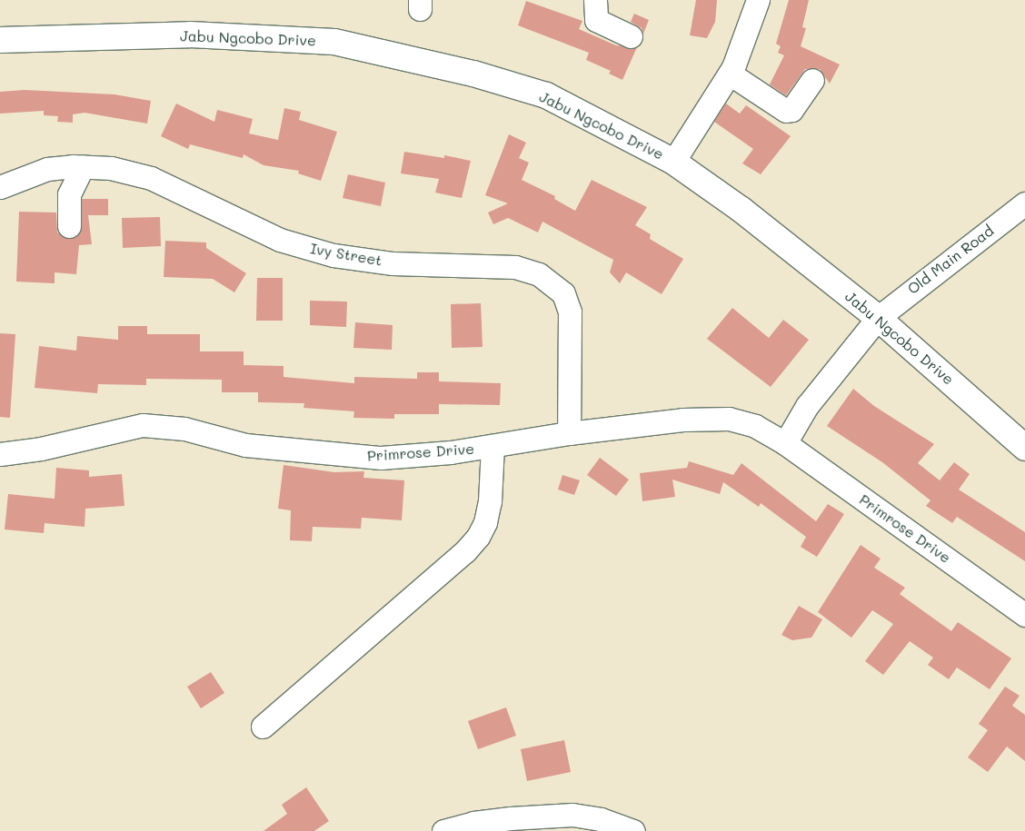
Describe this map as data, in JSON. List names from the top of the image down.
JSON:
{
  "streets": {
    "main road": ["Jabu Ngcobo Drive"],
    "street": ["Ivy Street", "Old Main Road", "Primrose Drive"]
  },
  "crossings": [
    ["Jabu Ngcobo Drive", "Old Main Road"],
    ["Ivy Street", "Primrose Drive"]
  ]
}
